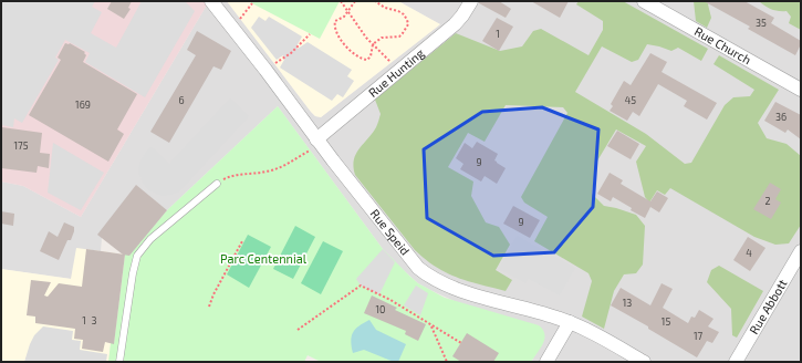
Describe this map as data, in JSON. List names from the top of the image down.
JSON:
{
  "streets": {
    "street": [
      "Rue Church",
      "Rue Hunting",
      "Rue Speid",
      "Rue Abbott"
    ]
  },
  "crossings": [
    ["Rue Hunting", "Rue Speid"]
  ],
  "parks": ["Parc Centennial"],
  "house_numbers": [
    "35",
    "1",
    "6",
    "45",
    "169",
    "36",
    "175",
    "9",
    "2",
    "9",
    "4",
    "13",
    "10",
    "1",
    "3",
    "15",
    "17"
  ]
}
